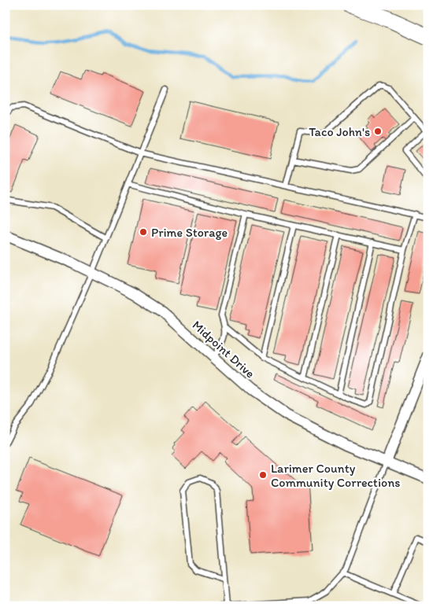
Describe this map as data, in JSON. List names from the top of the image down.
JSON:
{
  "streets": {
    "street": ["Midpoint Drive"]
  },
  "places": ["Taco John's", "Prime Storage", "Larimer County Community Corrections"]
}
